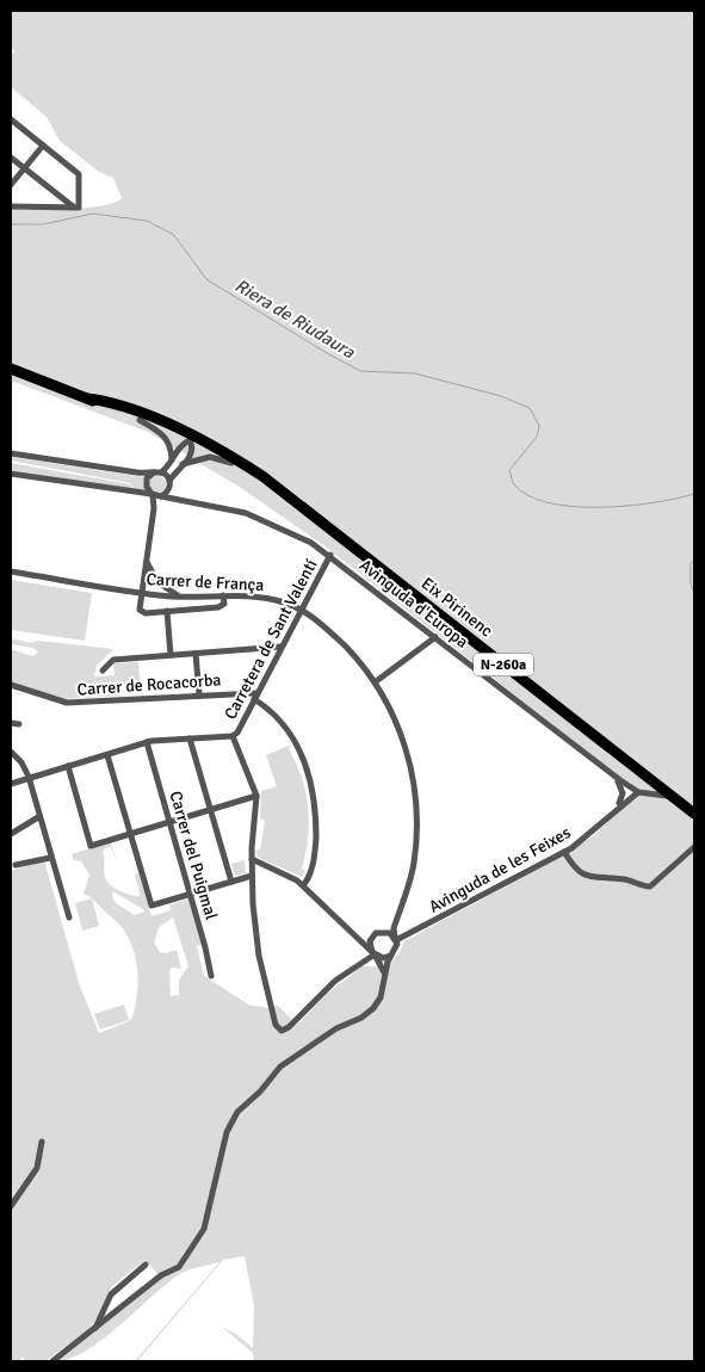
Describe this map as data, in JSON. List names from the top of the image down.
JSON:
{
  "streets": {
    "main road": ["Eix Pirinenc", "N-260a"],
    "street": [
      "Carrer de França",
      "Avinguda d'Europa",
      "Carretera de Sant Valentí",
      "Carrer de Rocacorba",
      "Carrer del Puigmal",
      "Avinguda de les Feixes"
    ]
  },
  "crossings": [
    ["Carrer de França", "Carretera de Sant Valentí"],
    ["Carrer de França", "Avinguda de les Feixes"],
    ["Avinguda d'Europa", "Eix Pirinenc"],
    ["Avinguda d'Europa", "Carretera de Sant Valentí"],
    ["Avinguda d'Europa", "Avinguda de les Feixes"],
    ["Carretera de Sant Valentí", "Carrer de Rocacorba"]
  ],
  "water": ["Riera de Riudaura"]
}
